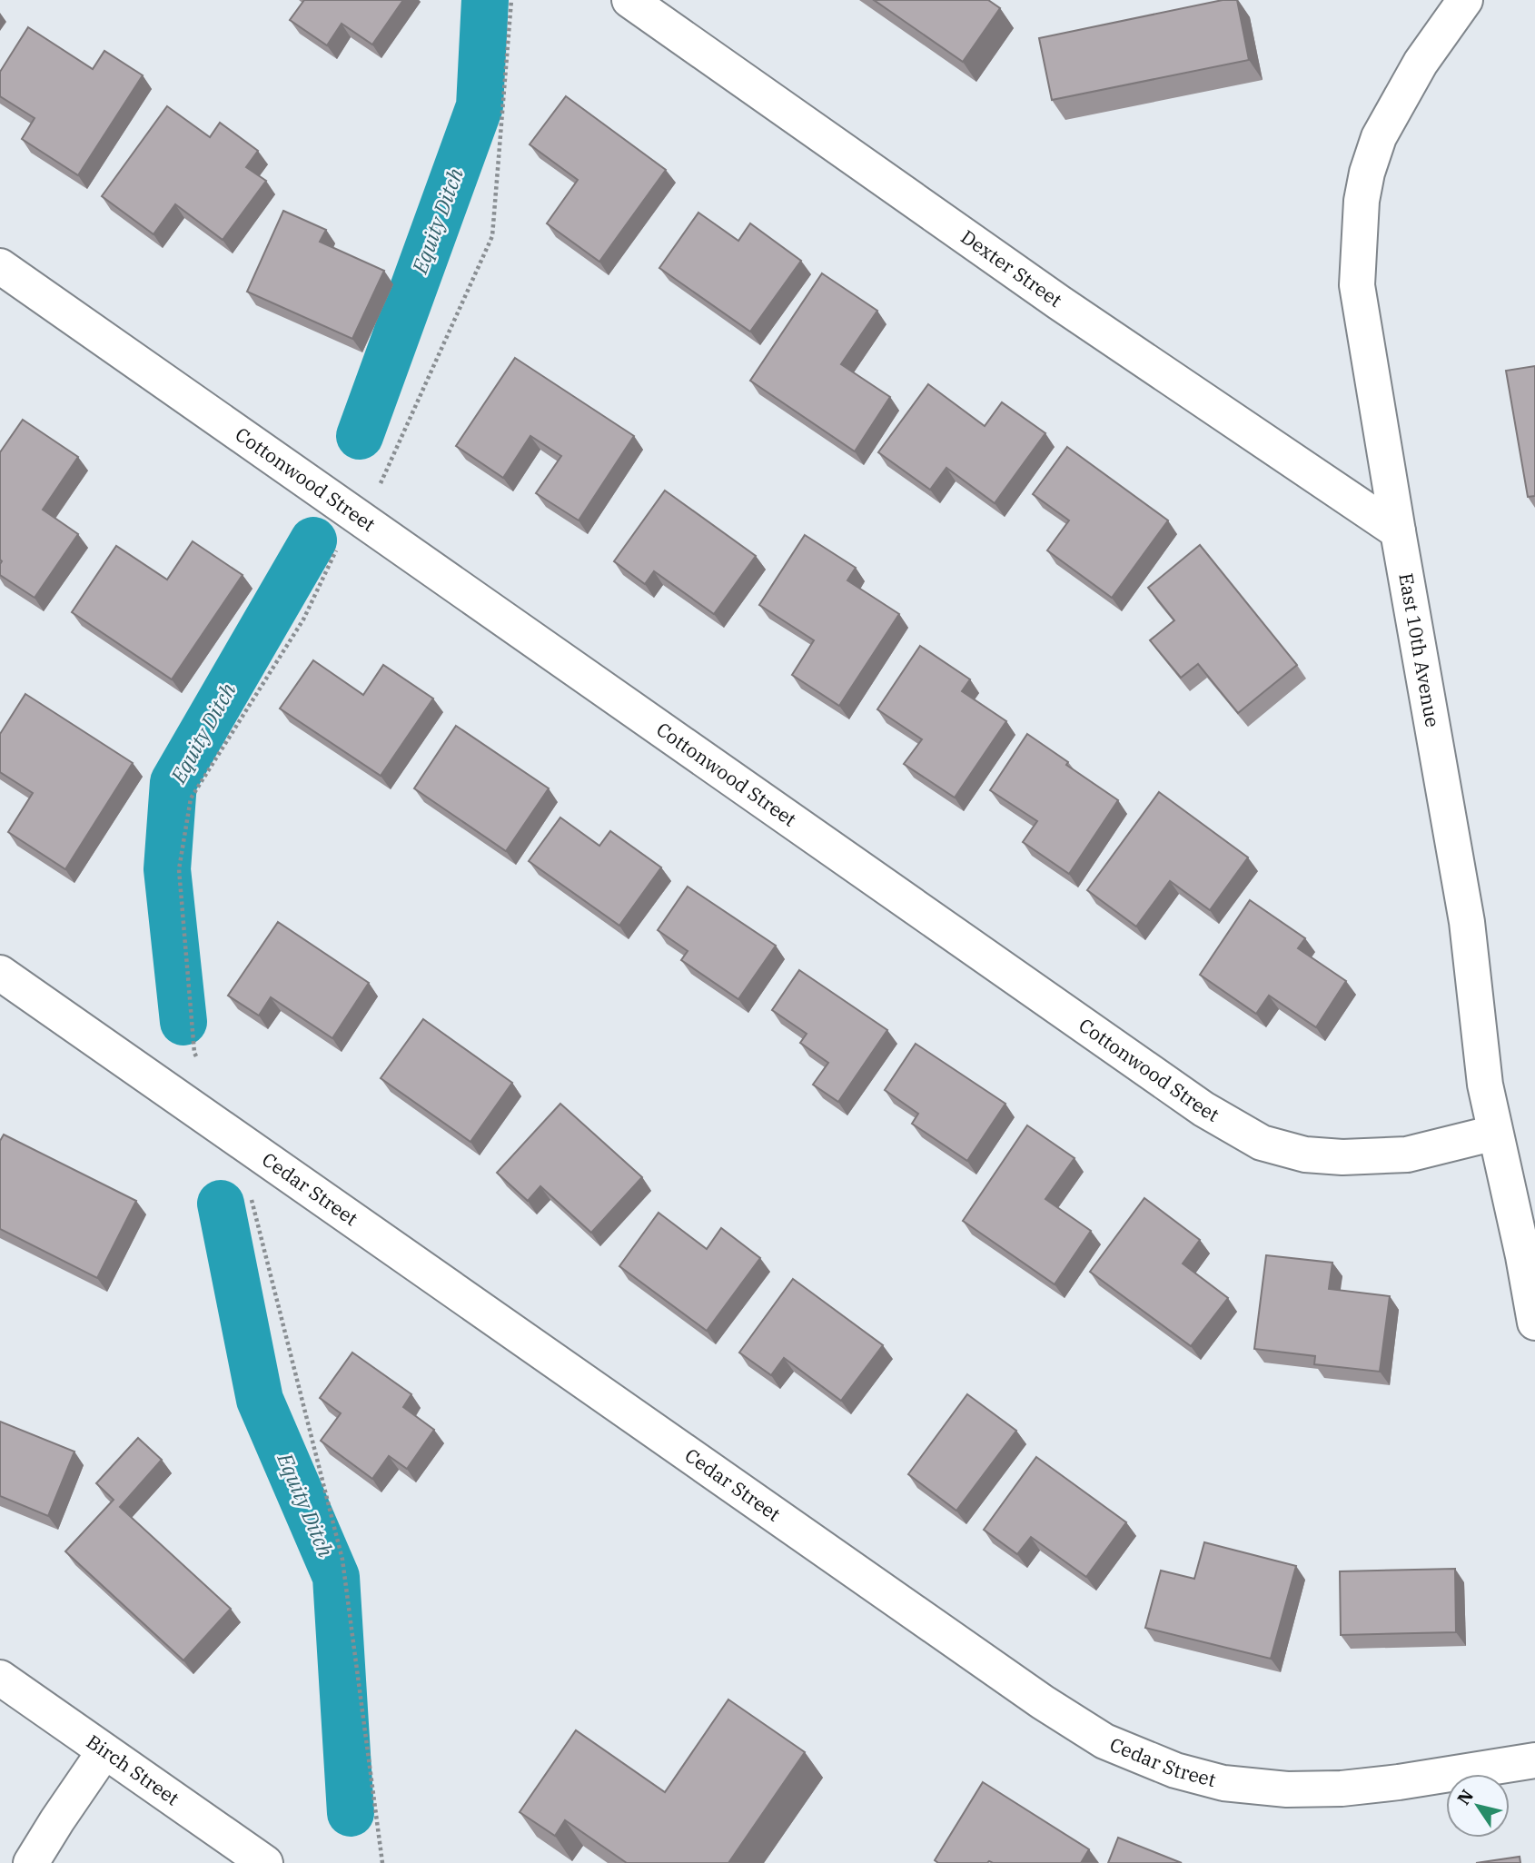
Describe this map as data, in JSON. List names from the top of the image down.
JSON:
{
  "streets": {
    "street": [
      "Dexter Street",
      "Cottonwood Street",
      "East 10th Avenue",
      "Cedar Street",
      "Birch Street"
    ]
  },
  "crossings": [
    ["Dexter Street", "East 10th Avenue"],
    ["Cottonwood Street", "East 10th Avenue"]
  ],
  "water": ["Equity Ditch"],
  "north": "top left"
}
